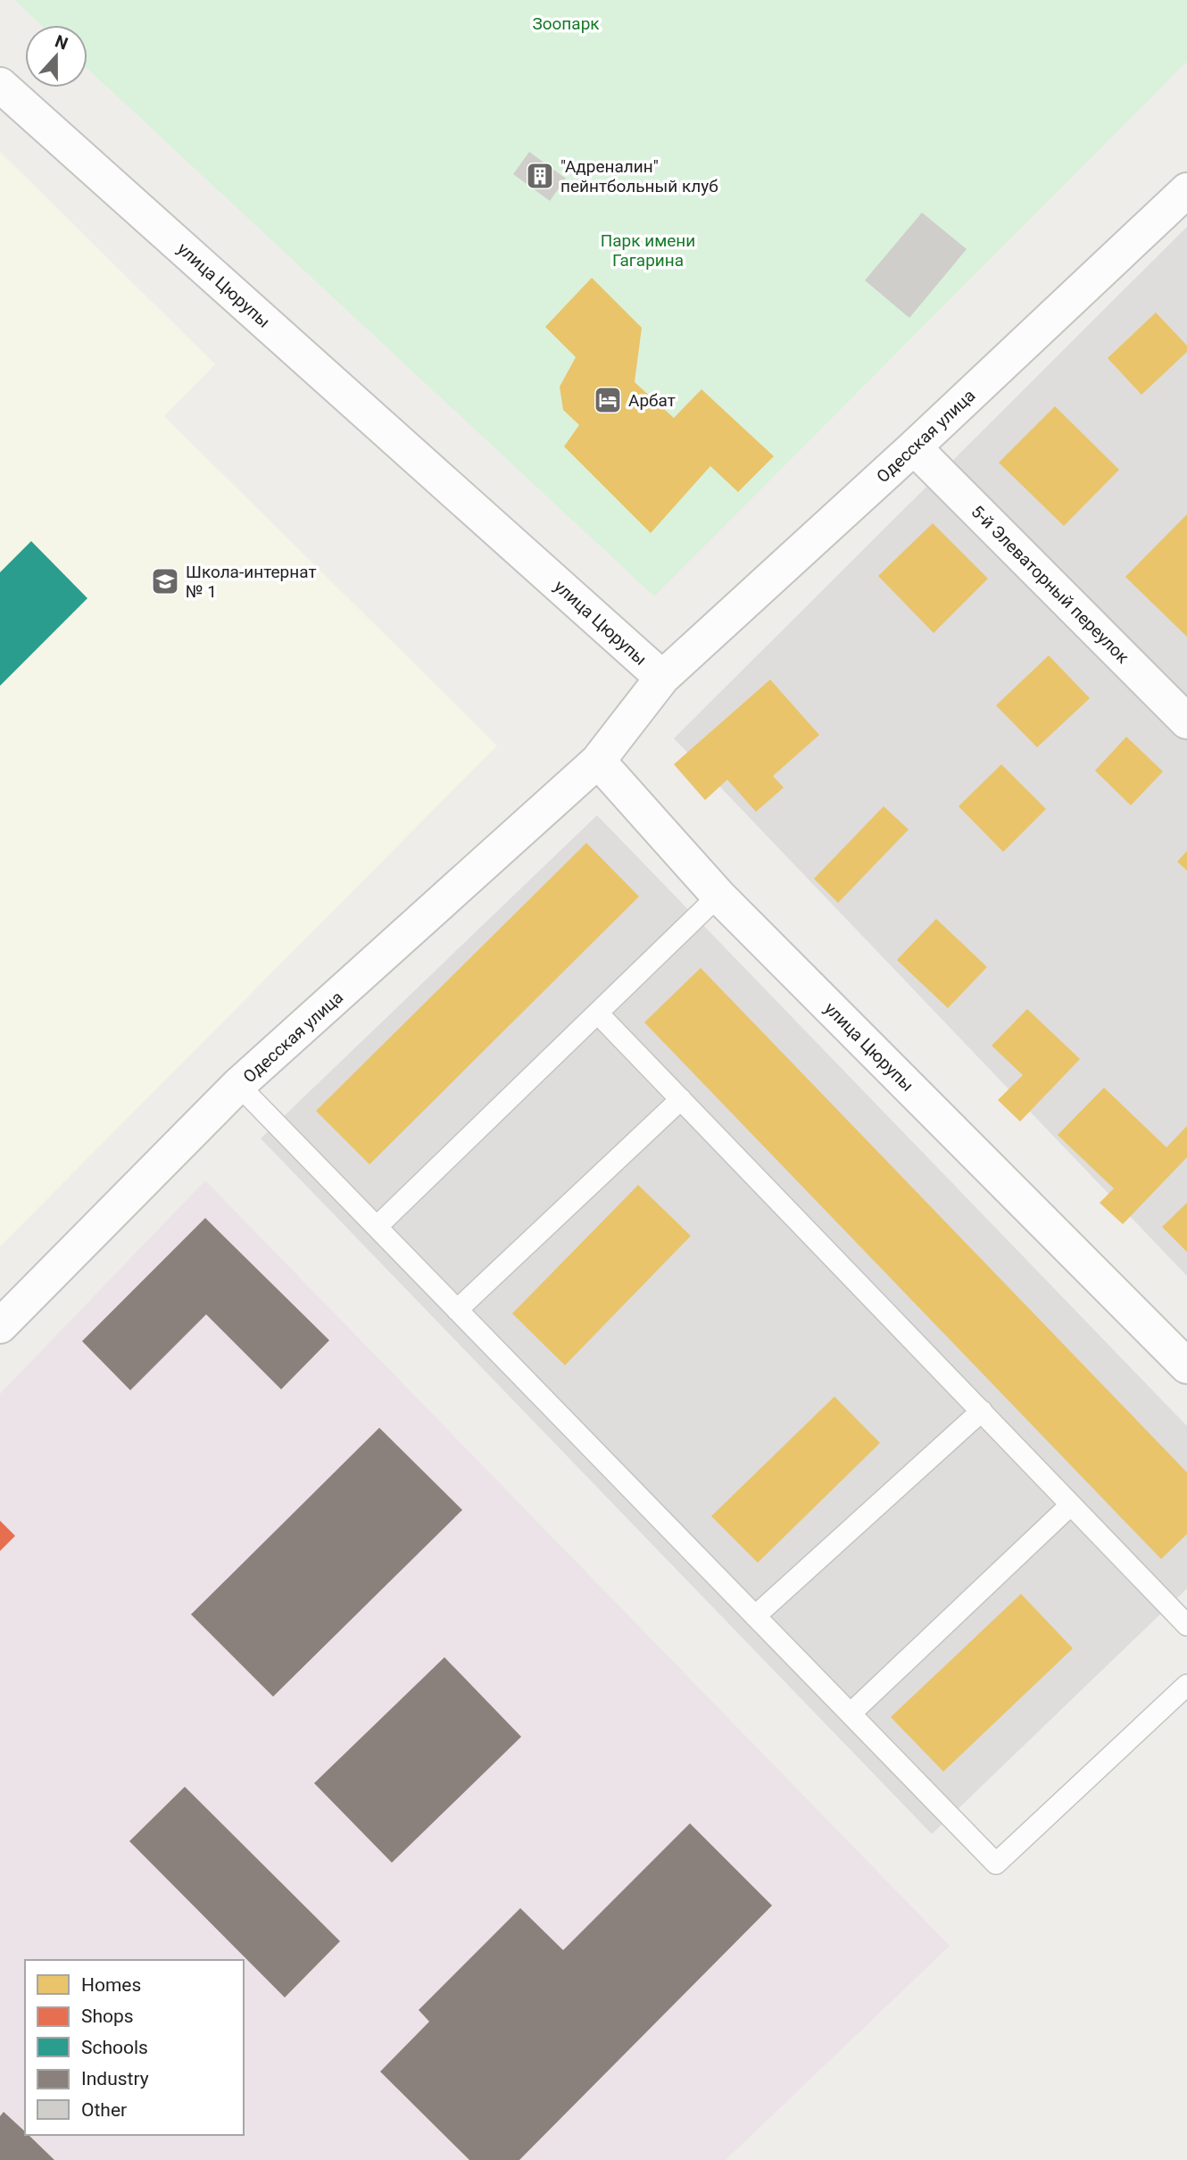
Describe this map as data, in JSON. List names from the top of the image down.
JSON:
{
  "streets": {
    "street": ["улица Цюрупы", "Одесская улица", "5-й Элеваторный переулок"]
  },
  "crossings": [
    ["улица Цюрупы", "Одесская улица"],
    ["Одесская улица", "5-й Элеваторный переулок"]
  ],
  "parks": ["Зоопарк", "Парк имени Гагарина"],
  "places": {
    "building": ["\"Адреналин\" пейнтбольный клуб"],
    "hotel": ["Арбат"],
    "school or university": ["Школа-интернат № 1"]
  },
  "legend": [
    "Homes",
    "Shops",
    "Schools",
    "Industry",
    "Other"
  ],
  "north": "top"
}
